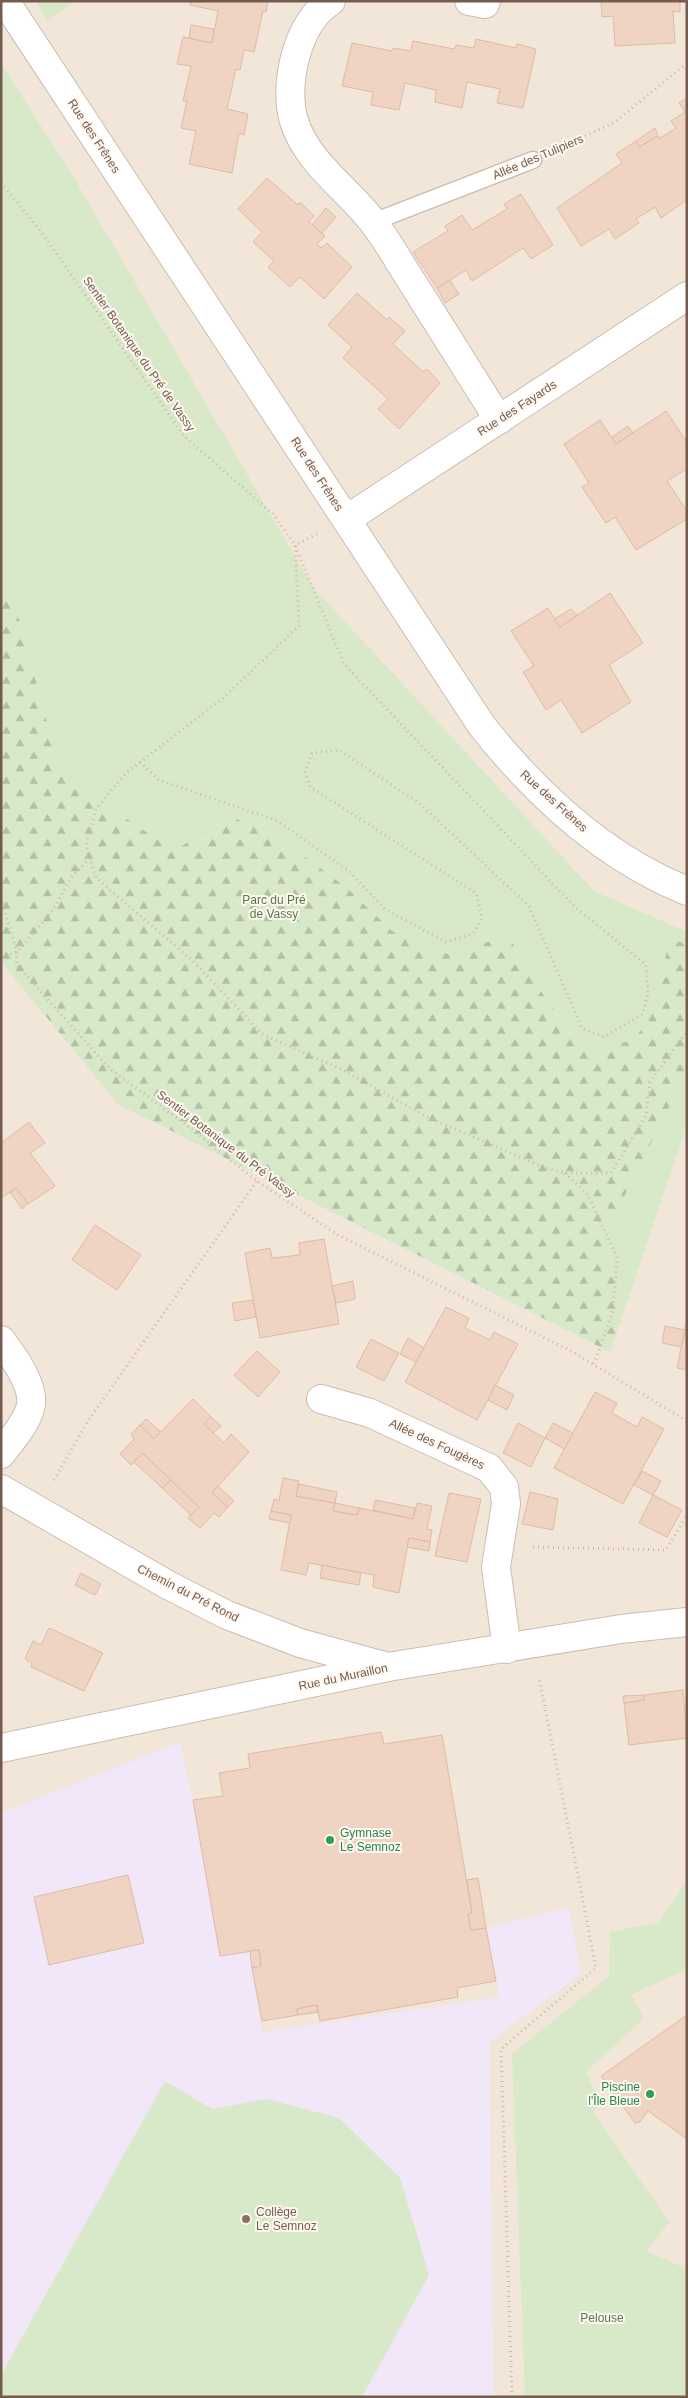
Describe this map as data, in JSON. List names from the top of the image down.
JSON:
{
  "streets": {
    "street": [
      "Rue des Frênes",
      "Rue des Fayards",
      "Allée des Fougères",
      "Chemin du Pré Rond",
      "Rue du Muraillon"
    ],
    "lane": ["Allée des Tulipiers"],
    "path": ["Sentier Botanique du Pré de Vassy", "Sentier Botanique du Pré Vassy"]
  },
  "crossings": [
    ["Rue des Frênes", "Rue des Fayards"],
    ["Allée des Fougères", "Rue du Muraillon"],
    ["Chemin du Pré Rond", "Rue du Muraillon"]
  ],
  "parks": ["Parc du Pré de Vassy", "Pelouse"],
  "places": ["Gymnase Le Semnoz", "Piscine l'Île Bleue", "Collège Le Semnoz"]
}
